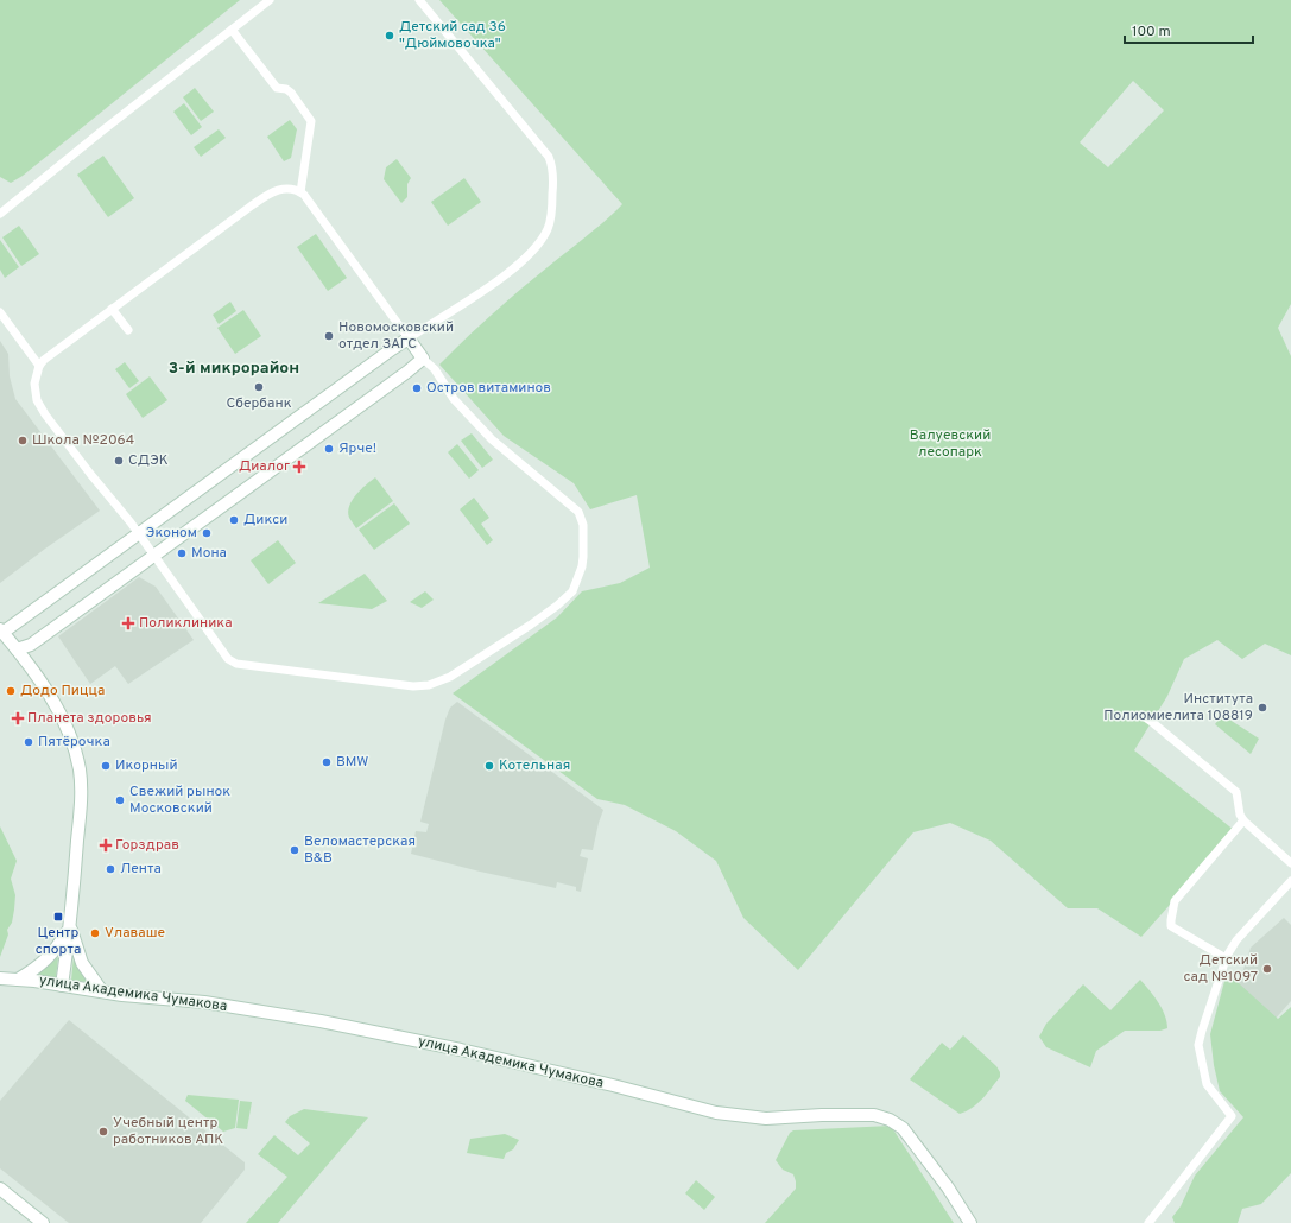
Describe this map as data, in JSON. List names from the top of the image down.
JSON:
{
  "streets": {
    "street": ["улица Академика Чумакова"]
  },
  "districts": ["3-й микрорайон"],
  "parks": ["Валуевский лесопарк"],
  "places": {
    "other": [
      "Детский сад 36 \"Дюймовочка\"",
      "Новомосковский отдел ЗАГС",
      "Сбербанк",
      "Остров витаминов",
      "Школа №2064",
      "Ярче!",
      "СДЭК",
      "Дикси",
      "Эконом",
      "Мона",
      "Додо Пицца",
      "Института Полиомиелита 108819",
      "Пятёрочка",
      "BMW",
      "Икорный",
      "Котельная",
      "Свежий рынок Московский",
      "Веломастерская B&B",
      "Лента",
      "Vлаваше",
      "Детский сад №1097",
      "Учебный центр работников АПК"
    ],
    "health": [
      "Диалог",
      "Поликлиника",
      "Планета здоровья",
      "Горздрав"
    ],
    "transit": ["Центр спорта"]
  },
  "scale_bar": "100 m"
}
